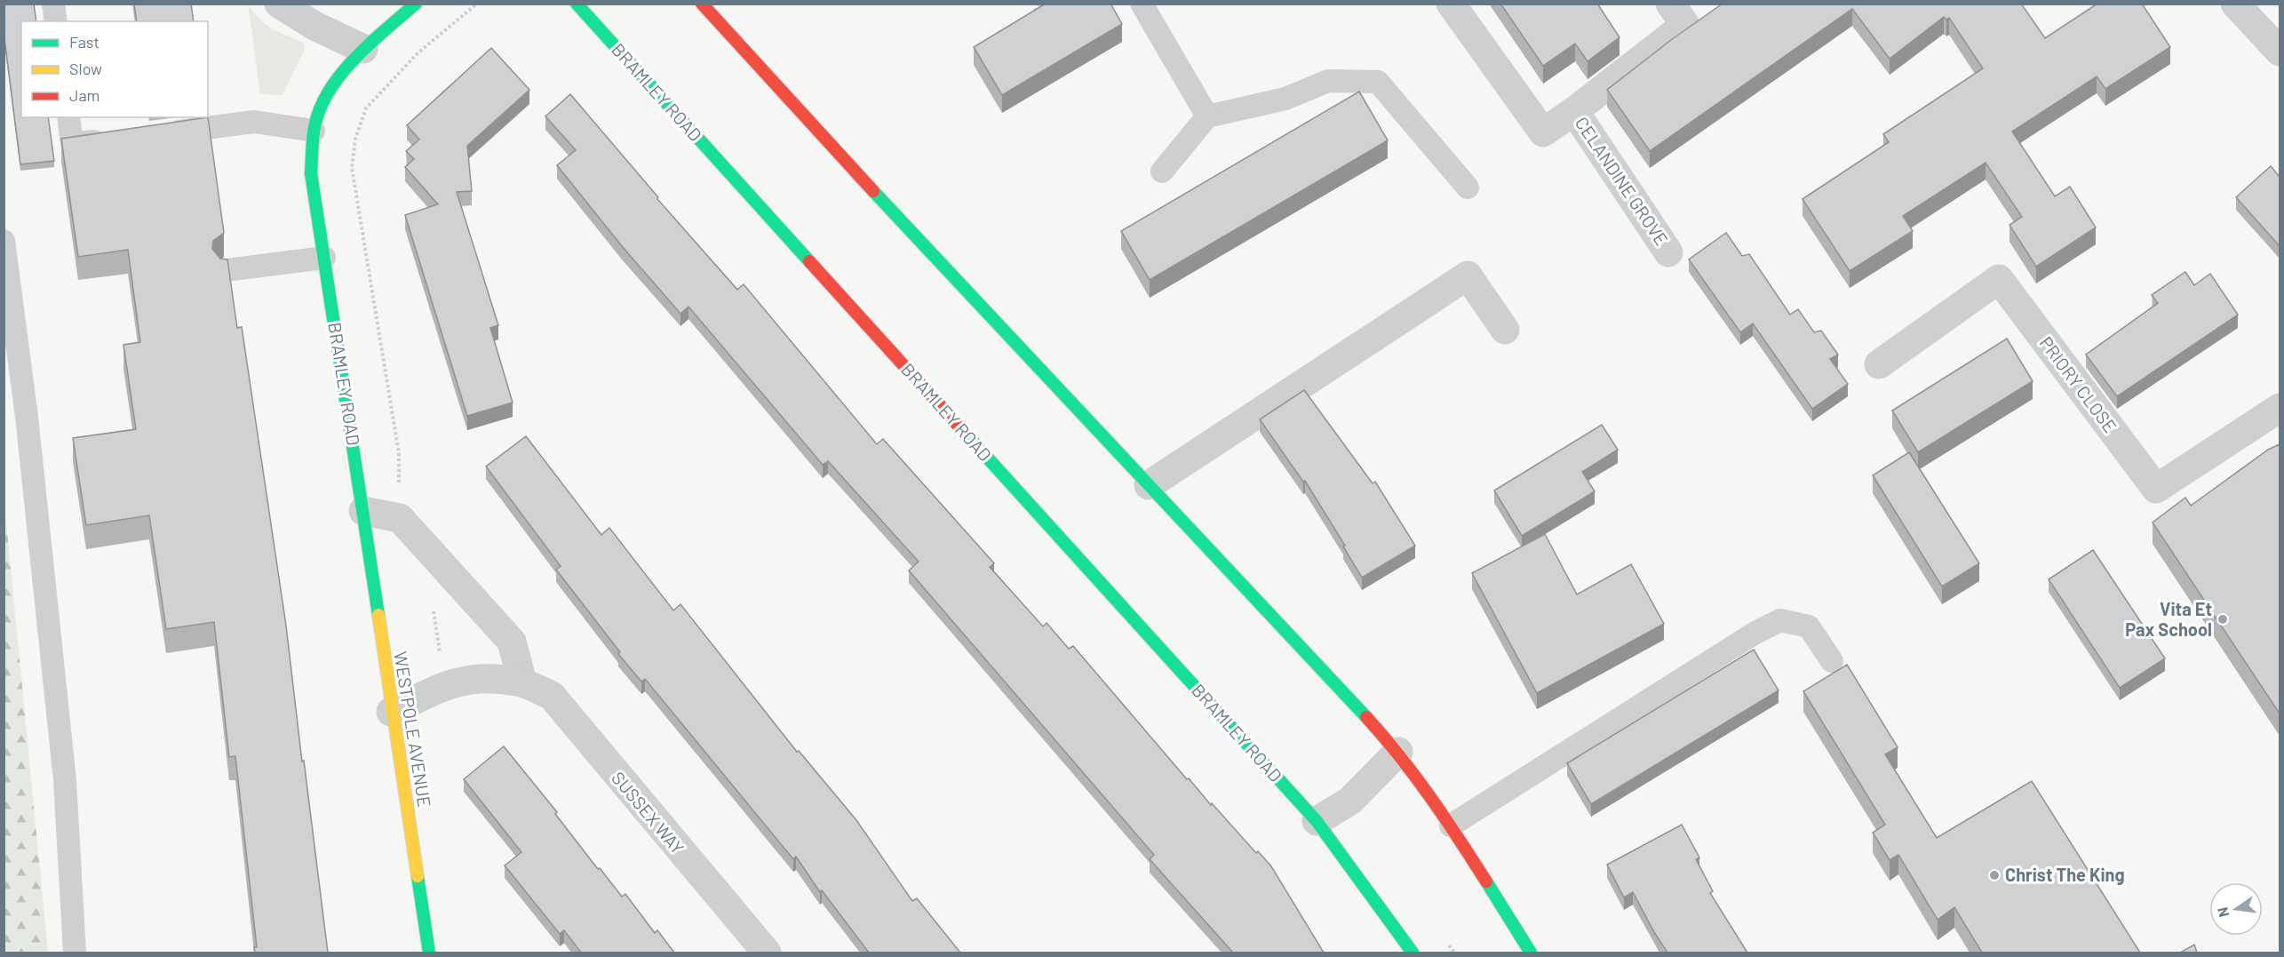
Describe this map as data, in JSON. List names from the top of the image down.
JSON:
{
  "streets": {
    "street": [
      "BRAMLEY ROAD",
      "CELANDINE GROVE",
      "PRIORY CLOSE",
      "WESTPOLE AVENUE",
      "SUSSEX WAY"
    ]
  },
  "crossings": [
    ["BRAMLEY ROAD", "WESTPOLE AVENUE"],
    ["WESTPOLE AVENUE", "SUSSEX WAY"]
  ],
  "places": ["Vita Et Pax School", "Christ The King"],
  "legend": ["Fast", "Slow", "Jam"],
  "north": "left"
}
